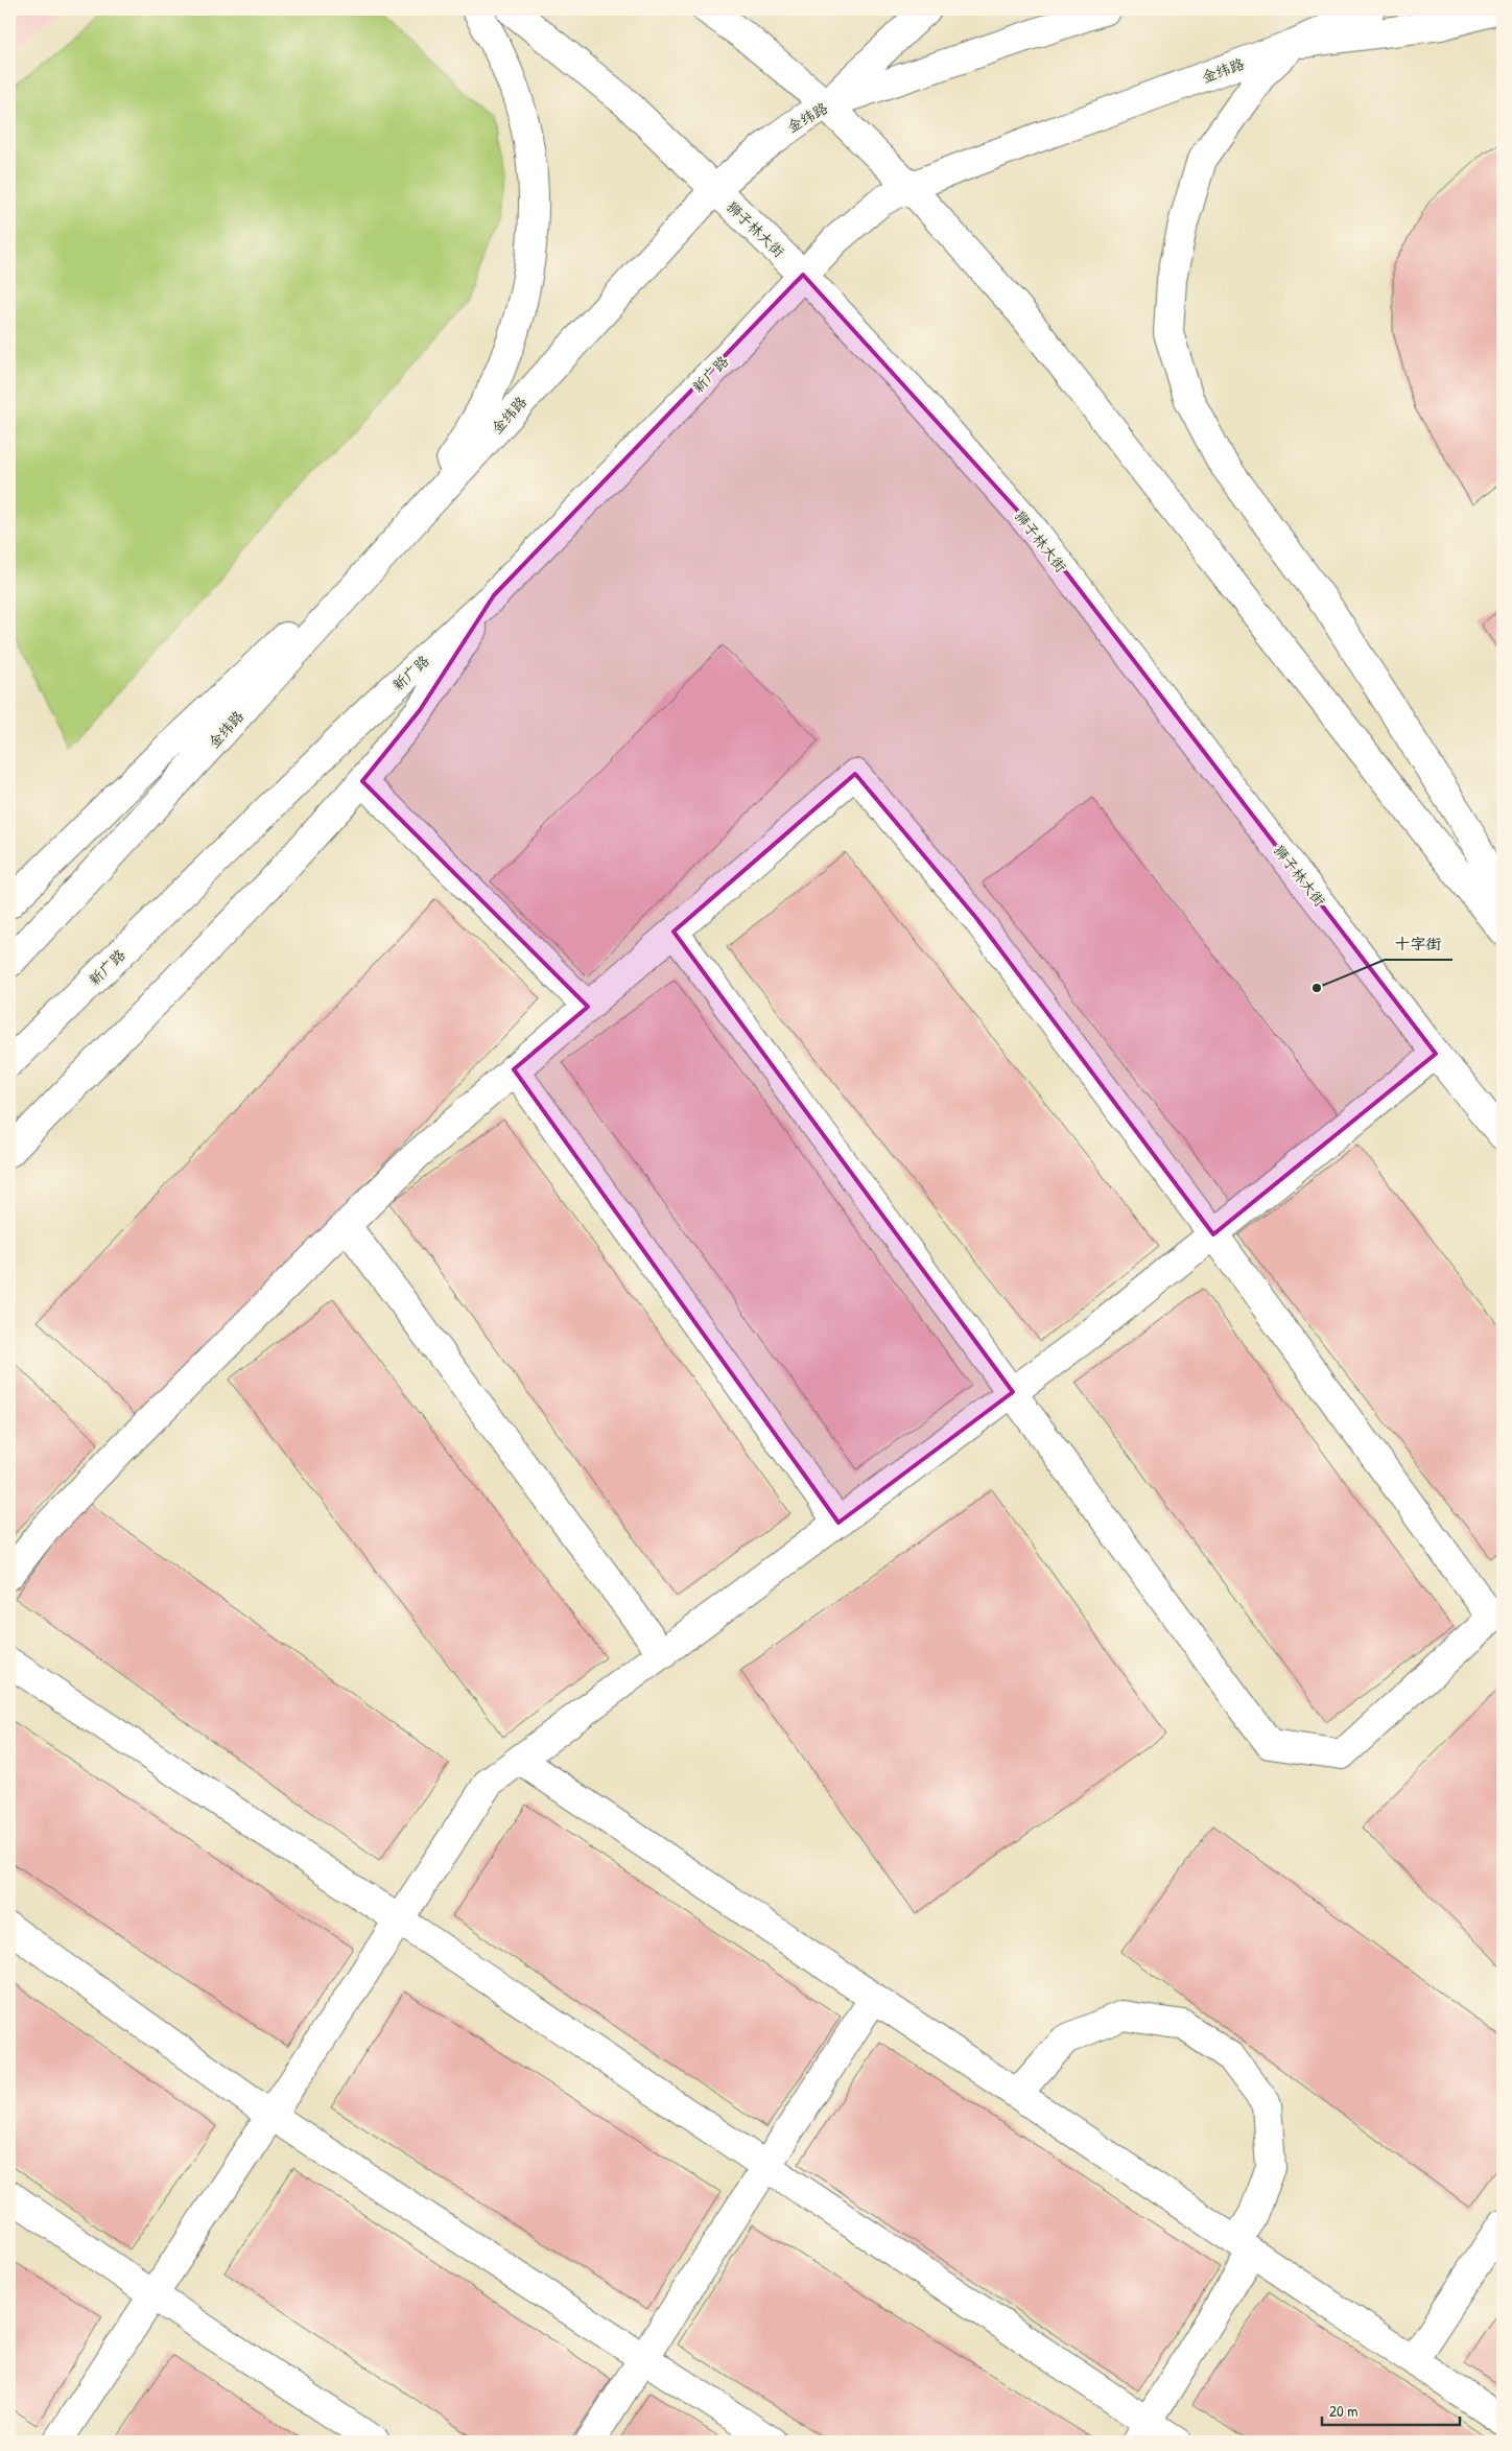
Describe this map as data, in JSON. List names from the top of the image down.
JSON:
{
  "streets": {
    "street": ["金纬路", "狮子林大街", "新广路"]
  },
  "crossings": [
    ["金纬路", "狮子林大街"],
    ["金纬路", "新广路"],
    ["狮子林大街", "新广路"]
  ],
  "places": ["十字街"],
  "scale_bar": "20 m"
}
